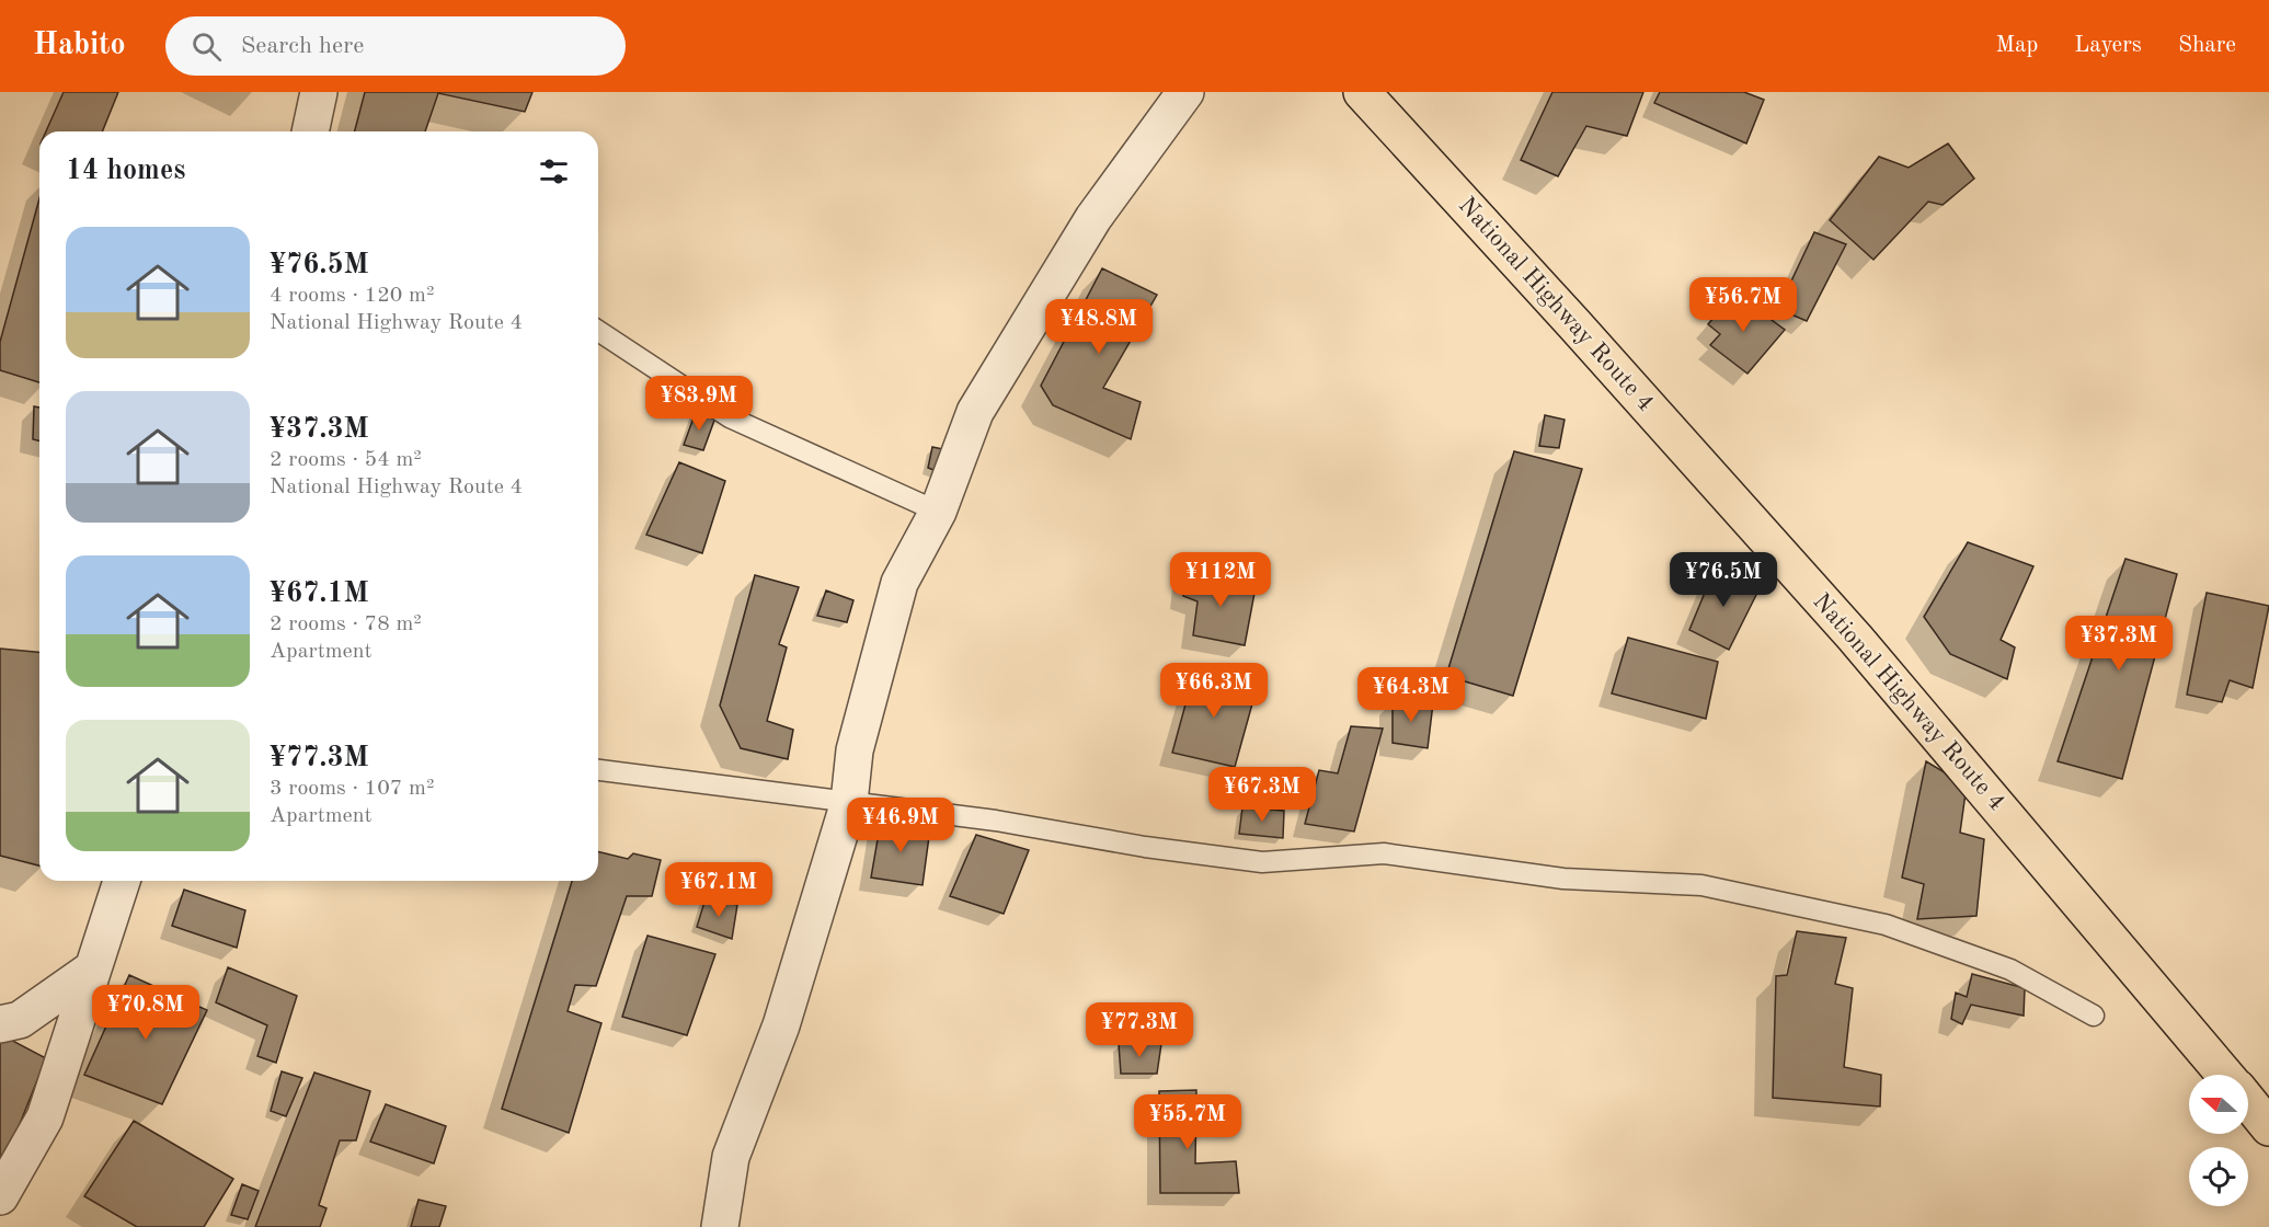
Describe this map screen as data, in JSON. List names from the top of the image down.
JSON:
{
  "streets": {
    "highway": ["National Highway Route 4"]
  },
  "north": "left",
  "page": {
    "header": "Habito",
    "search": "Search here",
    "nav": ["Map", "Layers", "Share"],
    "heading": "14 homes",
    "list": [
      {
        "name": "¥76.5M",
        "note": "4 rooms · 120 m² · National Highway Route 4"
      },
      {
        "name": "¥37.3M",
        "note": "2 rooms · 54 m² · National Highway Route 4"
      },
      {
        "name": "¥67.1M",
        "note": "2 rooms · 78 m² · Apartment"
      },
      {
        "name": "¥77.3M",
        "note": "3 rooms · 107 m² · Apartment"
      }
    ],
    "price": [
      "¥56.7M",
      "¥48.8M",
      "¥83.9M",
      "¥112M",
      "¥76.5M",
      "¥37.3M",
      "¥66.3M",
      "¥64.3M",
      "¥67.3M",
      "¥46.9M",
      "¥67.1M",
      "¥70.8M",
      "¥77.3M",
      "¥55.7M"
    ]
  }
}
